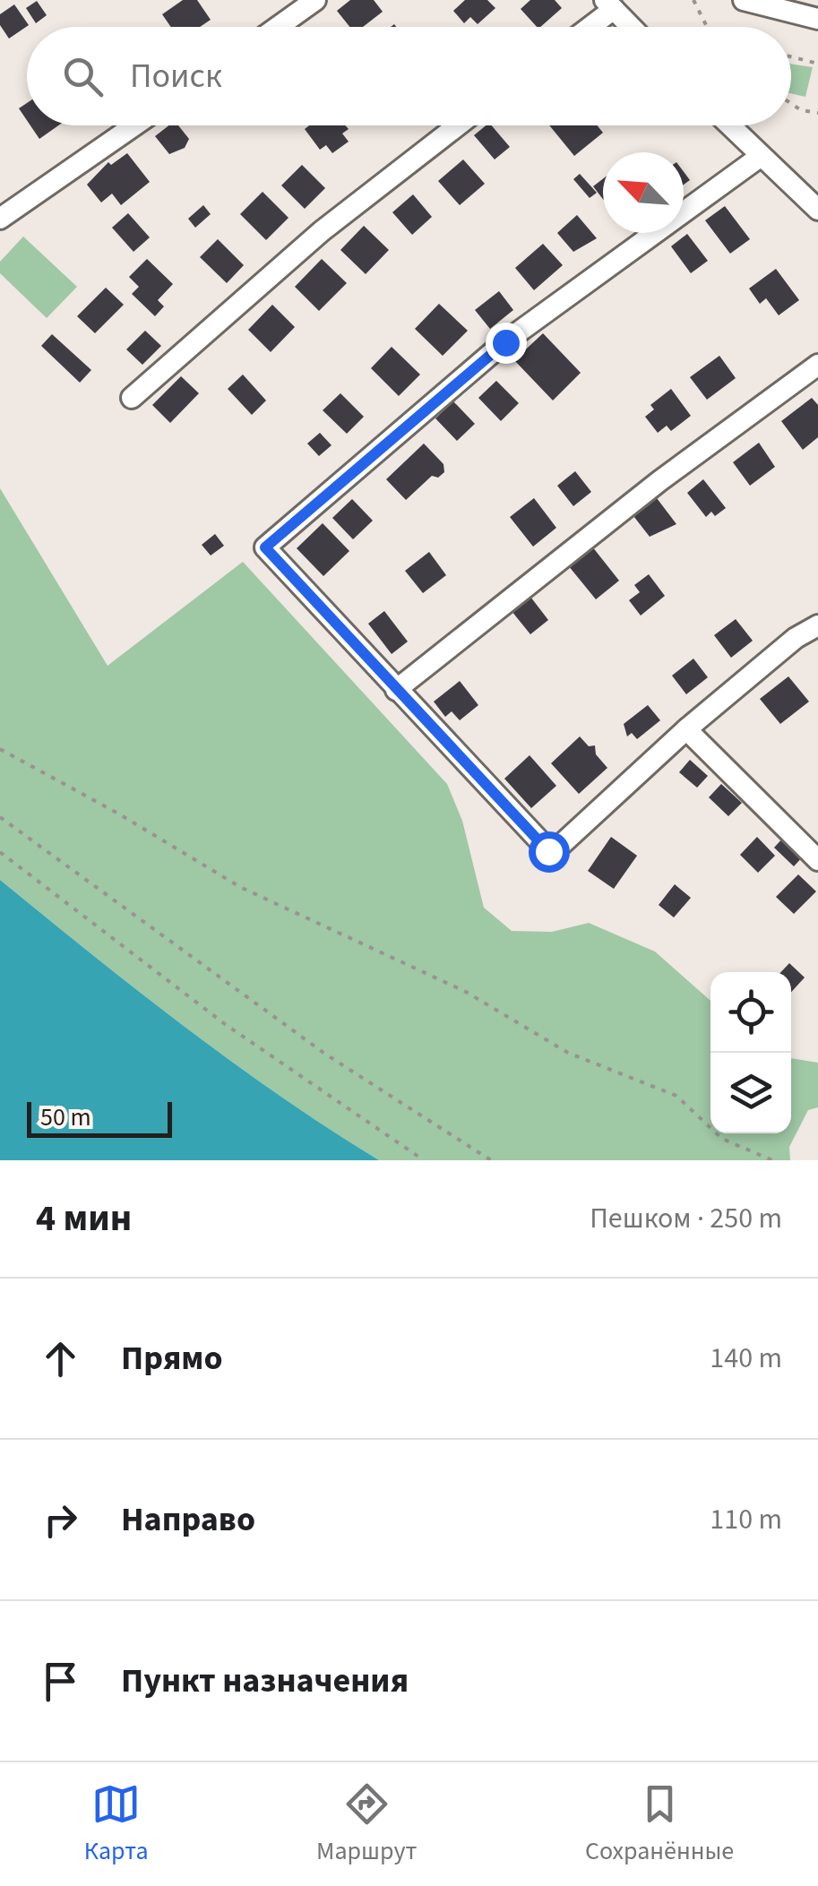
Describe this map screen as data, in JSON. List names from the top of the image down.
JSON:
{
  "scale_bar": "50 m",
  "north": "top left",
  "page": {
    "search": "Поиск",
    "scale": "50 m",
    "heading": ["4 мин", "Пешком · 250 m"],
    "list": [
      ["Прямо", "140 m"],
      ["Направо", "110 m"],
      "Пункт назначения"
    ],
    "nav": ["Карта", "Маршрут", "Сохранённые"]
  }
}
